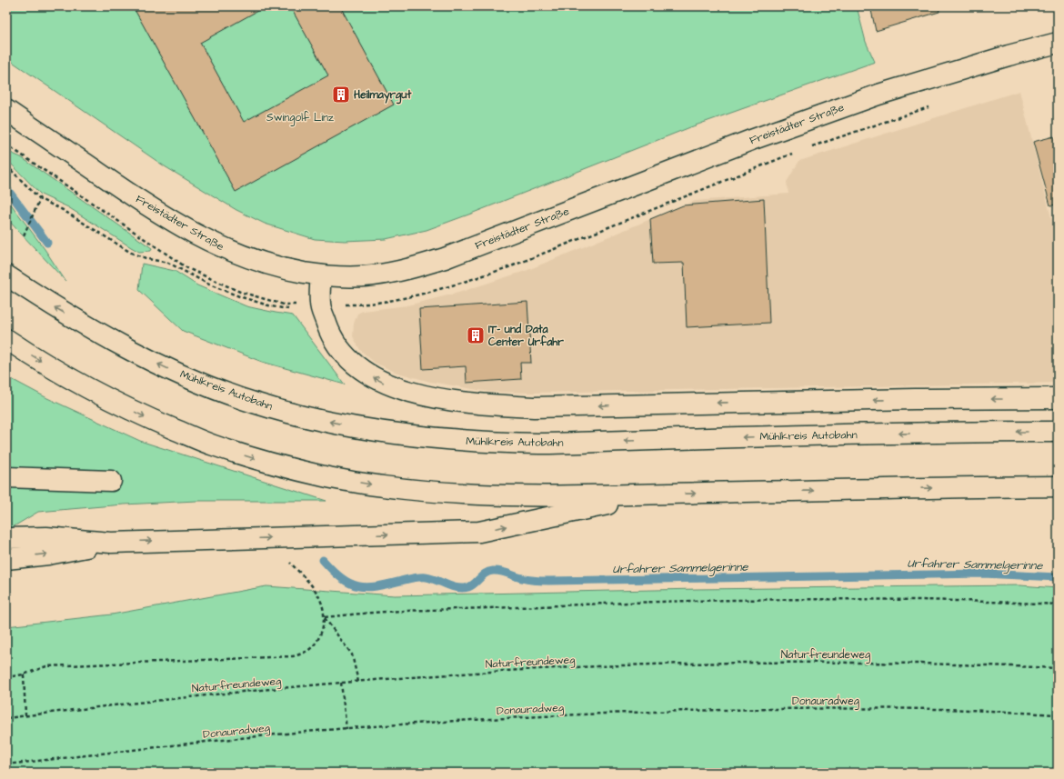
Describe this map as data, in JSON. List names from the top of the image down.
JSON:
{
  "streets": {
    "main road": ["Freistädter Straße", "Mühlkreis Autobahn"],
    "path": ["Naturfreundeweg", "Donauradweg"]
  },
  "water": ["Urfahrer Sammelgerinne"],
  "parks": ["Swingolf Linz"],
  "places": {
    "building": ["Heilmayrgut", "IT- und Data Center Urfahr"]
  }
}
